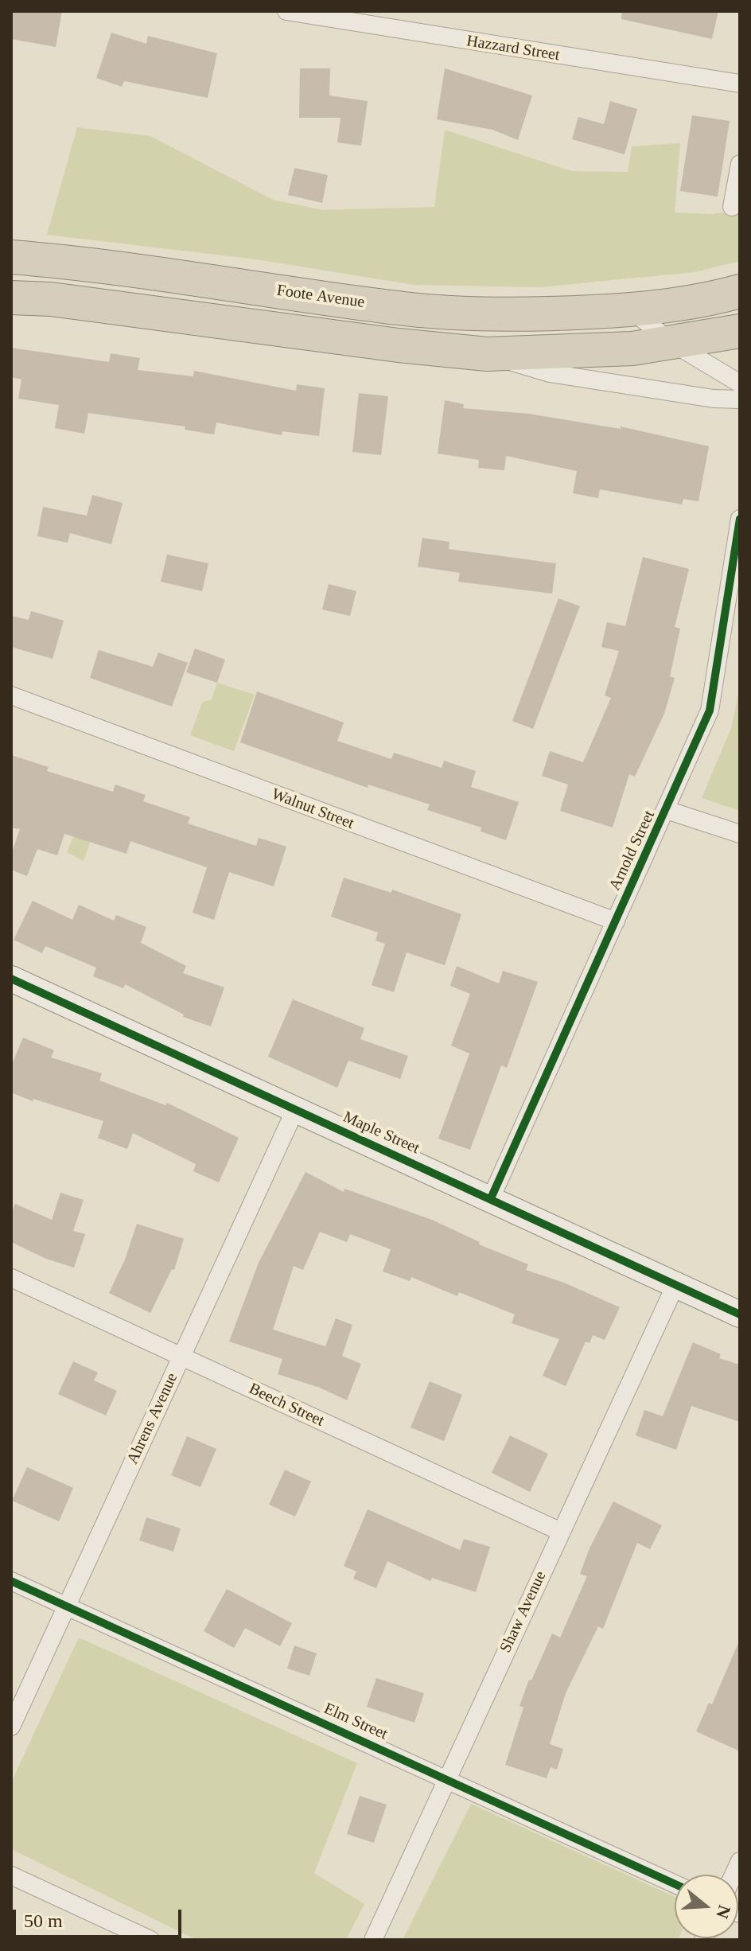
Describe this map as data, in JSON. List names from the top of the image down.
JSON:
{
  "streets": {
    "highway": ["Foote Avenue"],
    "street": [
      "Hazzard Street",
      "Walnut Street",
      "Arnold Street",
      "Maple Street",
      "Beech Street",
      "Ahrens Avenue",
      "Shaw Avenue",
      "Elm Street"
    ]
  },
  "crossings": [
    ["Walnut Street", "Arnold Street"],
    ["Arnold Street", "Maple Street"],
    ["Maple Street", "Ahrens Avenue"],
    ["Maple Street", "Shaw Avenue"],
    ["Beech Street", "Ahrens Avenue"],
    ["Beech Street", "Shaw Avenue"],
    ["Ahrens Avenue", "Elm Street"],
    ["Shaw Avenue", "Elm Street"]
  ],
  "scale_bar": "50 m",
  "north": "right"
}
